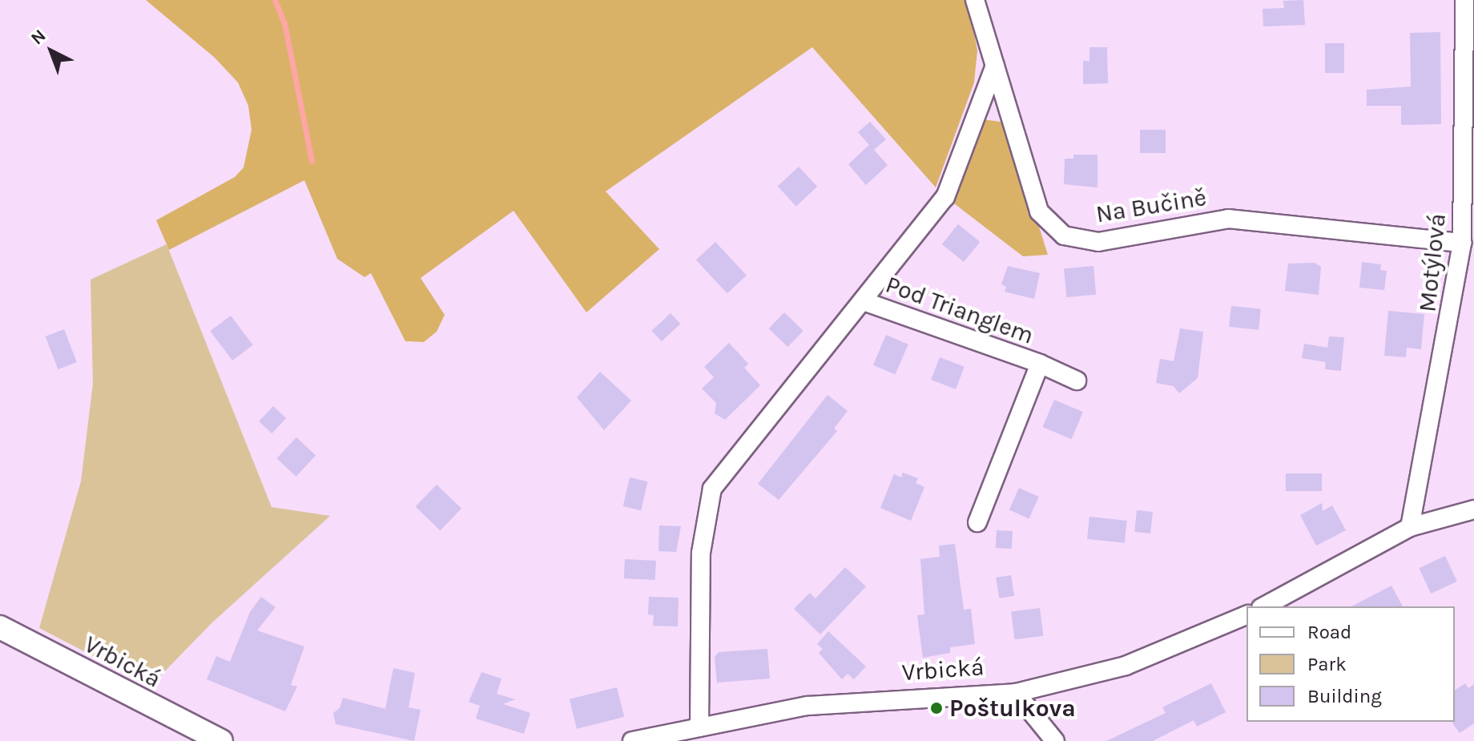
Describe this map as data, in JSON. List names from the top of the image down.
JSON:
{
  "streets": {
    "street": [
      "Na Bučině",
      "Motýlová",
      "Pod Trianglem",
      "Vrbická"
    ]
  },
  "crossings": [
    ["Na Bučině", "Motýlová"]
  ],
  "places": ["Poštulkova"],
  "legend": ["Road", "Park", "Building"],
  "north": "top left"
}
